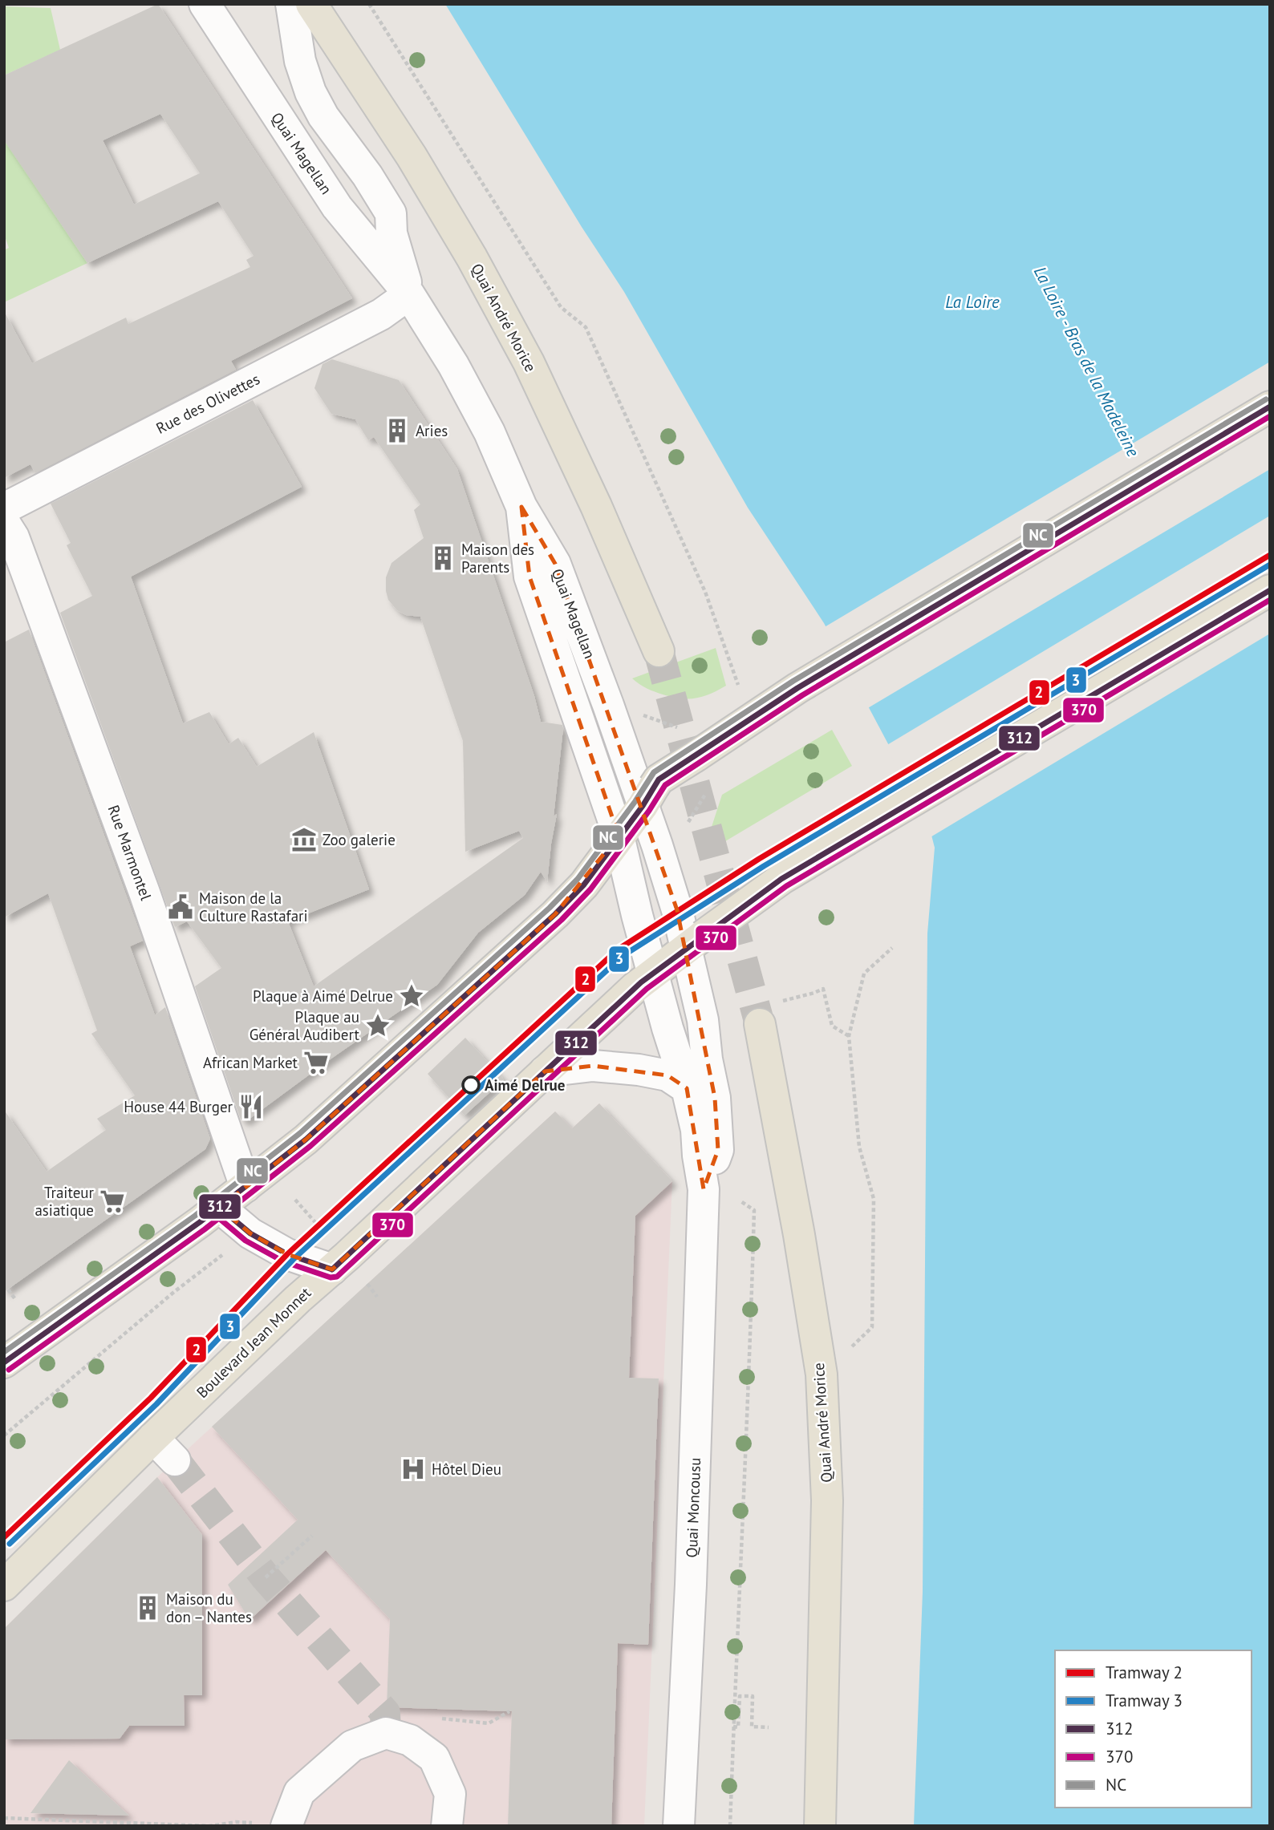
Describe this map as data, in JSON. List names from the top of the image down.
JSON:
{
  "streets": {
    "main road": ["Quai André Morice", "Boulevard Jean Monnet"],
    "street": [
      "Quai Magellan",
      "Rue des Olivettes",
      "Rue Marmontel",
      "Quai Moncousu"
    ]
  },
  "crossings": [
    ["Quai Magellan", "Rue des Olivettes"],
    ["Quai Magellan", "Quai Moncousu"],
    ["Boulevard Jean Monnet", "Quai Moncousu"]
  ],
  "water": ["La Loire", "La Loire - Bras de la Madeleine"],
  "places": {
    "building": ["Aries", "Maison des Parents", "Maison du don – Nantes"],
    "museum": ["Zoo galerie"],
    "public building": ["Maison de la Culture Rastafari"],
    "place": ["Plaque à Aimé Delrue", "Plaque au Général Audibert"],
    "supermarket": ["African Market", "Traiteur asiatique"],
    "other": ["Aimé Delrue"],
    "restaurant": ["House 44 Burger"],
    "hospital": ["Hôtel Dieu"]
  },
  "lines": [
    "transit line NC",
    "transit line 312",
    "transit line 370",
    "tram line 2",
    "tram line 3"
  ],
  "legend": [
    "Tramway 2",
    "Tramway 3",
    "312",
    "370",
    "NC"
  ]
}
